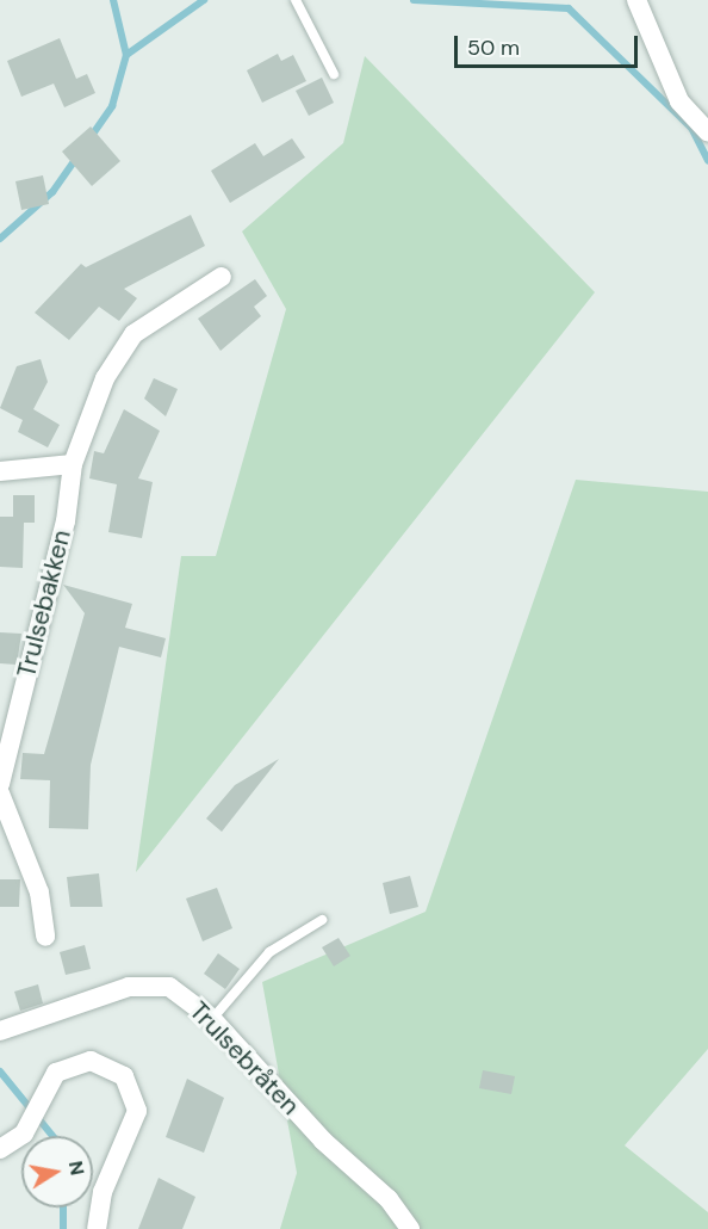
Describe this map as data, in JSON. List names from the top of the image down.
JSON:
{
  "streets": {
    "street": ["Trulsebakken", "Trulsebråten"]
  },
  "scale_bar": "50 m",
  "north": "right"
}
